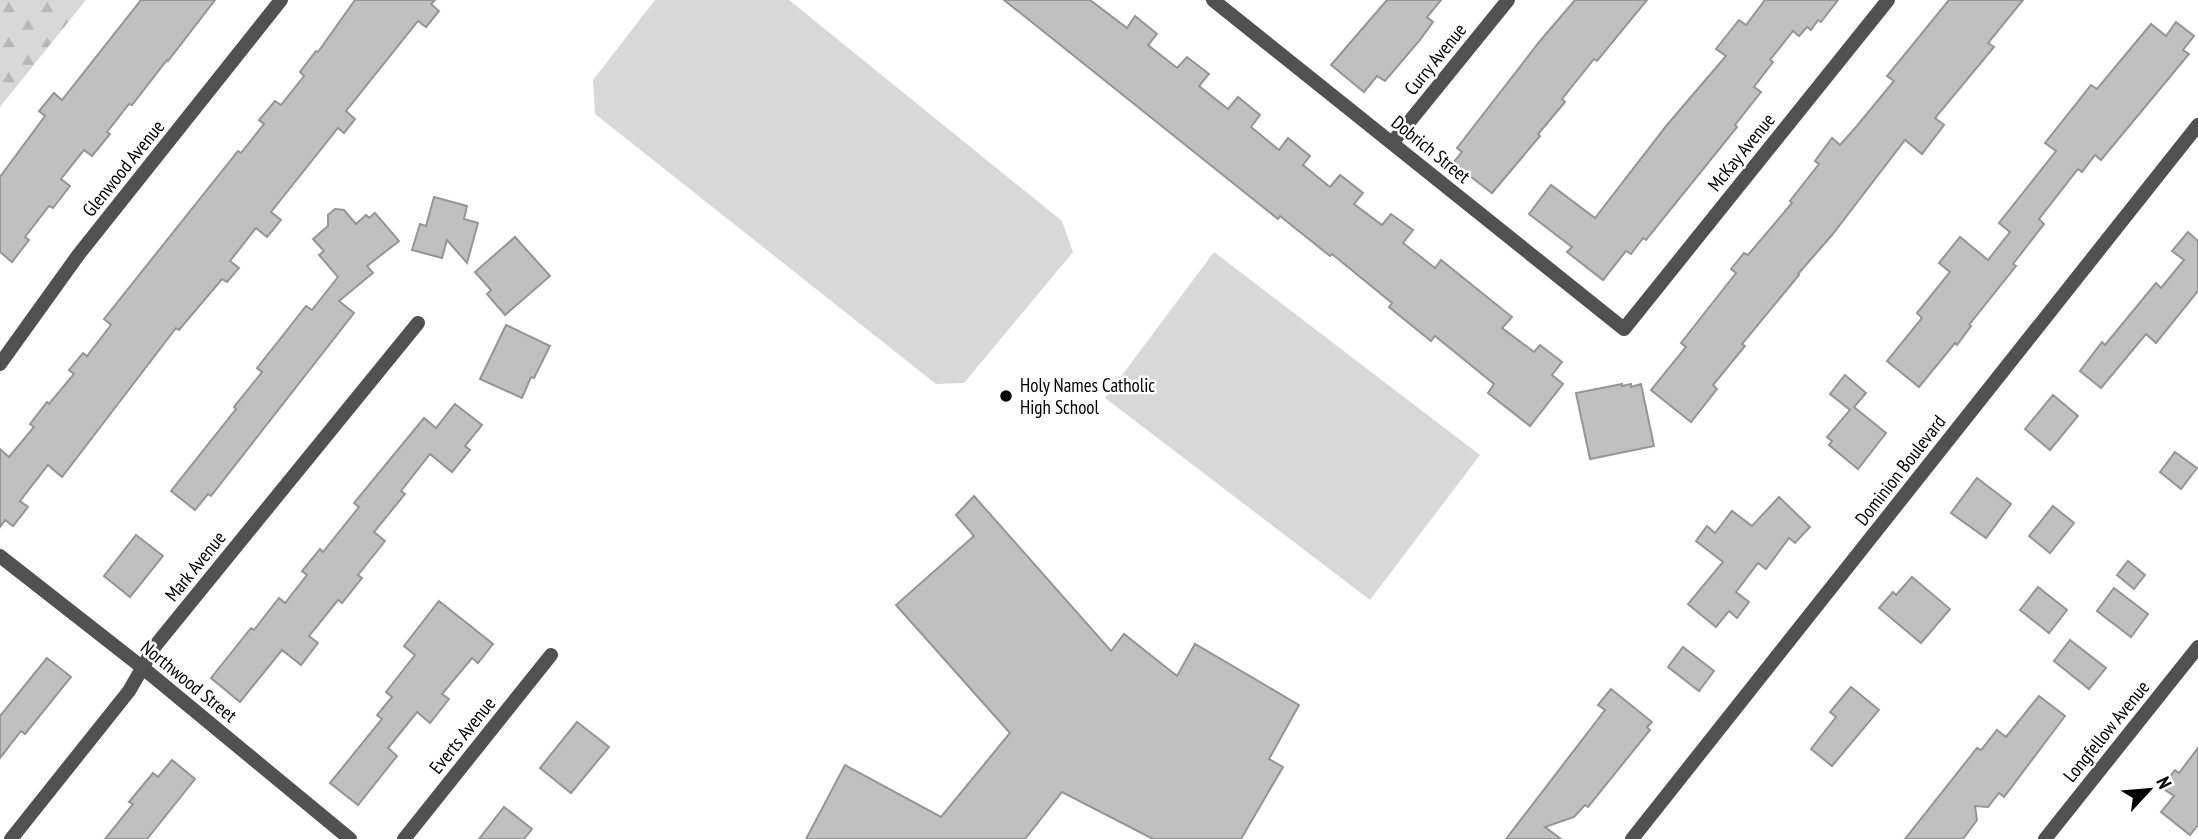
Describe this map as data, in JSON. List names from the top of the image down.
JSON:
{
  "streets": {
    "street": [
      "Curry Avenue",
      "Dobrich Street",
      "McKay Avenue",
      "Glenwood Avenue",
      "Dominion Boulevard",
      "Mark Avenue",
      "Northwood Street",
      "Longfellow Avenue",
      "Everts Avenue"
    ]
  },
  "crossings": [
    ["Curry Avenue", "Dobrich Street"],
    ["Dobrich Street", "McKay Avenue"],
    ["Mark Avenue", "Northwood Street"]
  ],
  "places": ["Holy Names Catholic High School"],
  "north": "top right"
}
